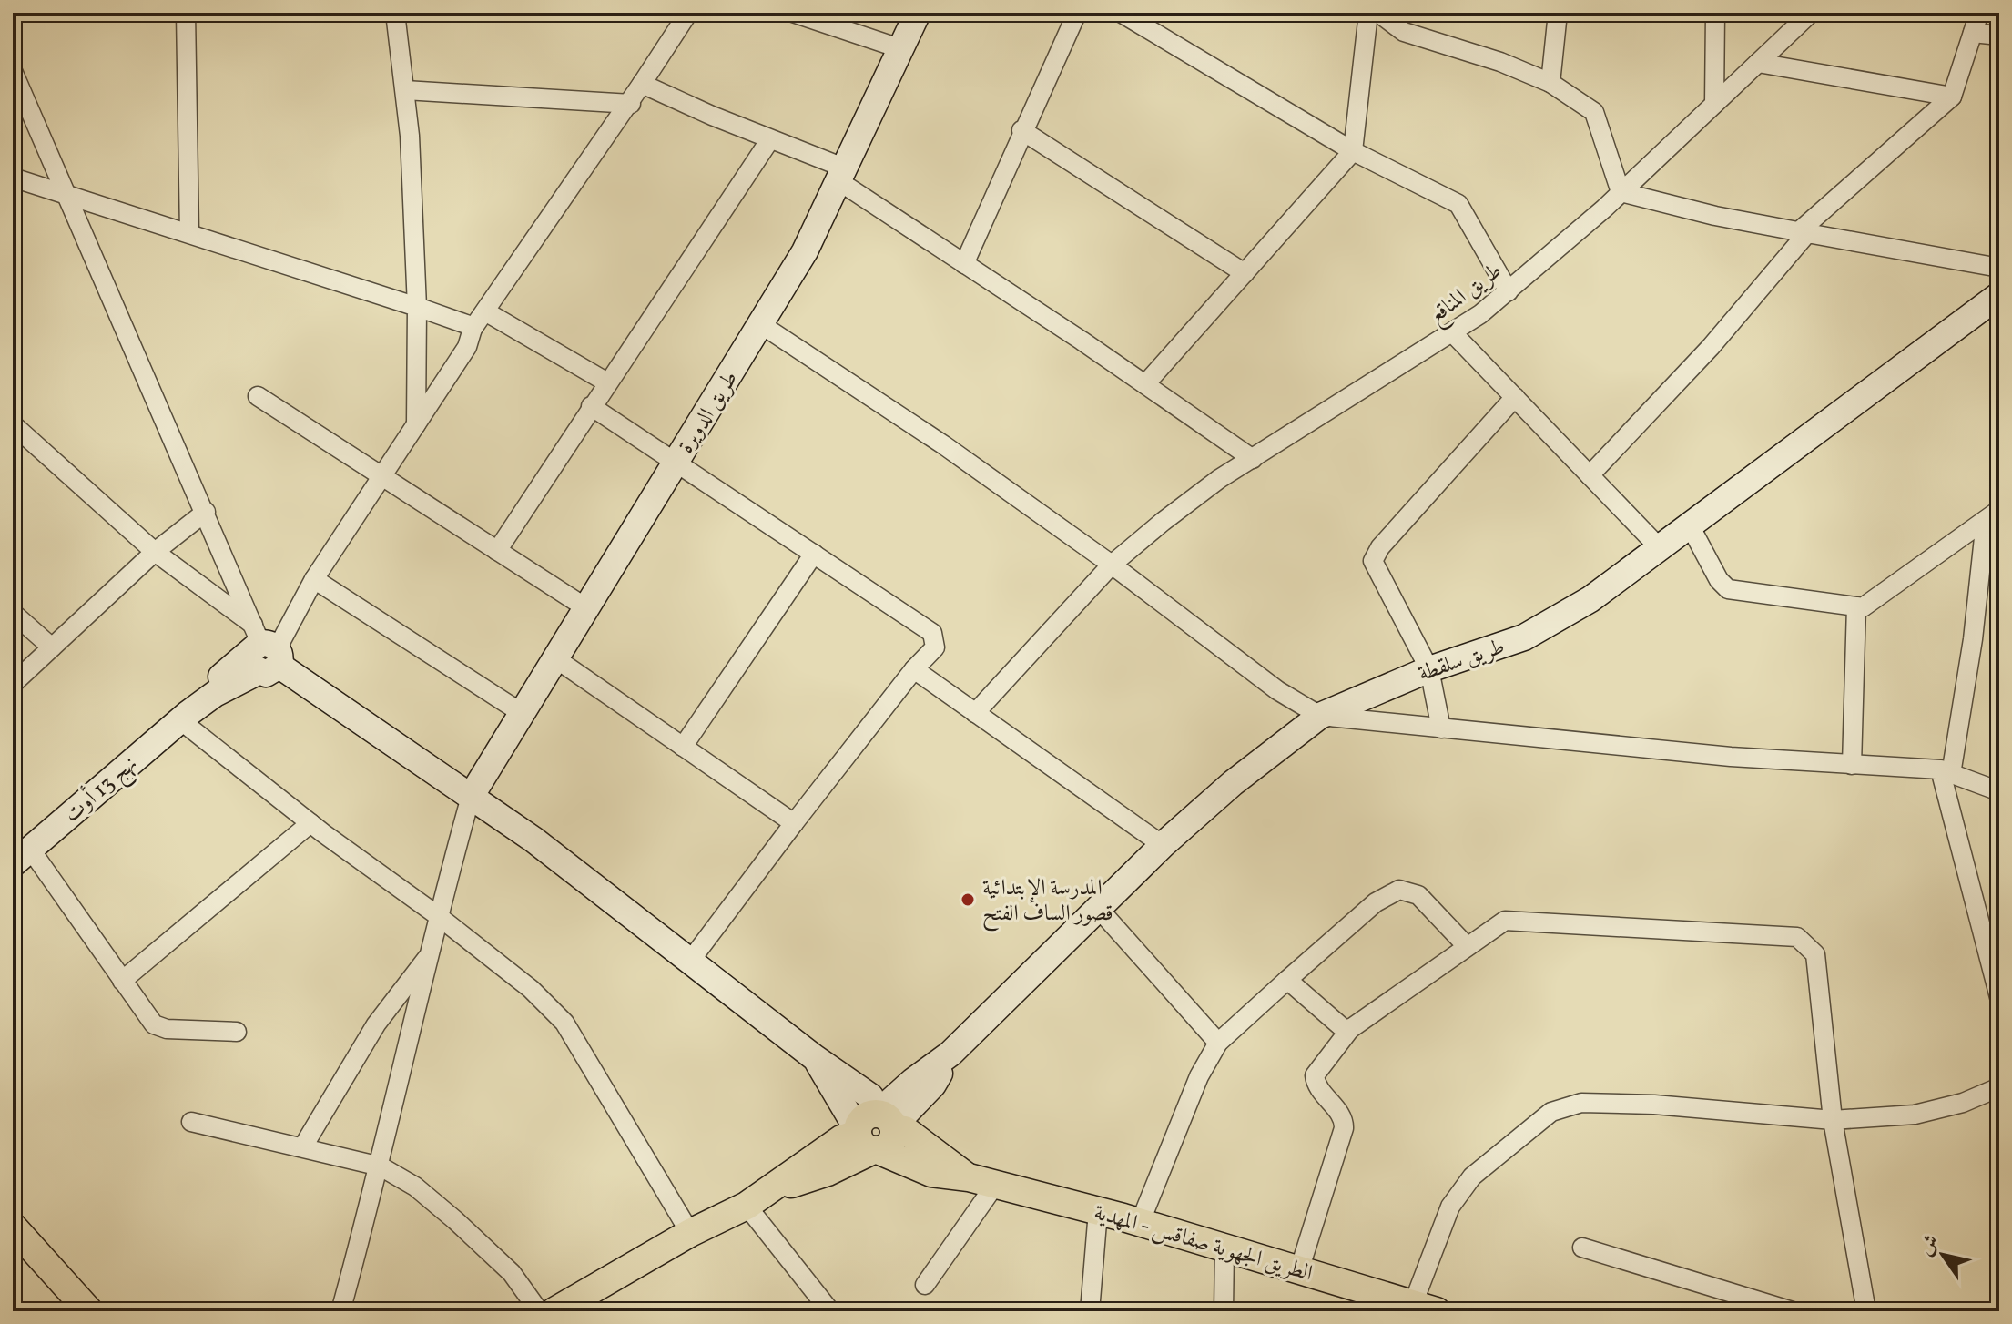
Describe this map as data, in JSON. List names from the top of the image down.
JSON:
{
  "streets": {
    "main road": ["الطريق الجهوية صفاقس - المهدية"],
    "street": [
      "طريق المناقع",
      "طريق الدويرة",
      "طريق سلقطة",
      "نهج 13 أوت"
    ]
  },
  "crossings": [
    ["طريق سلقطة", "الطريق الجهوية صفاقس - المهدية"]
  ],
  "places": ["المدرسة الإبتدائية قصور الساف الفتح"],
  "north": "top left"
}
